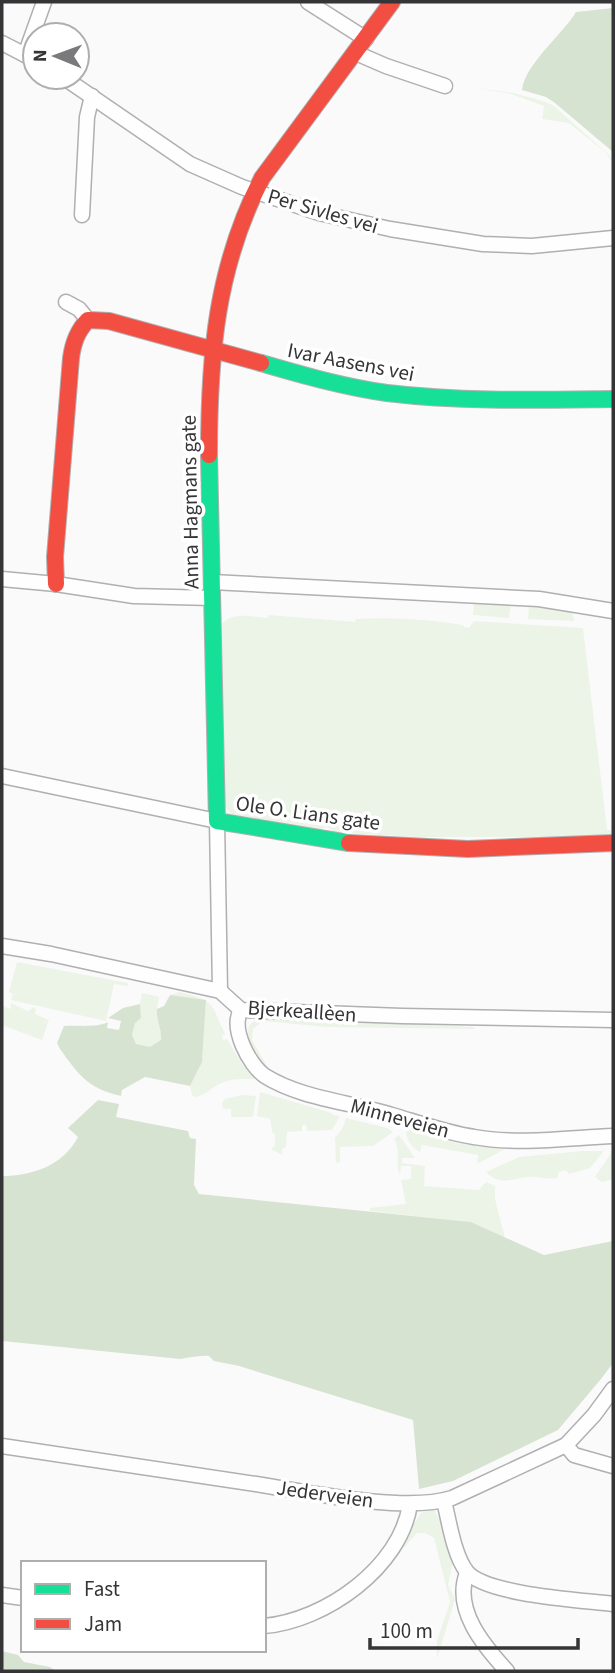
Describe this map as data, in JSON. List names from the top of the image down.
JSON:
{
  "streets": {
    "street": [
      "Per Sivles vei",
      "Ivar Aasens vei",
      "Anna Hagmans gate",
      "Ole O. Lians gate",
      "Bjerkeallèen",
      "Minneveien",
      "Jederveien"
    ]
  },
  "crossings": [
    ["Per Sivles vei", "Anna Hagmans gate"],
    ["Ivar Aasens vei", "Anna Hagmans gate"],
    ["Anna Hagmans gate", "Ole O. Lians gate"],
    ["Anna Hagmans gate", "Bjerkeallèen"],
    ["Bjerkeallèen", "Minneveien"]
  ],
  "legend": ["Fast", "Jam"],
  "scale_bar": "100 m",
  "north": "left"
}
